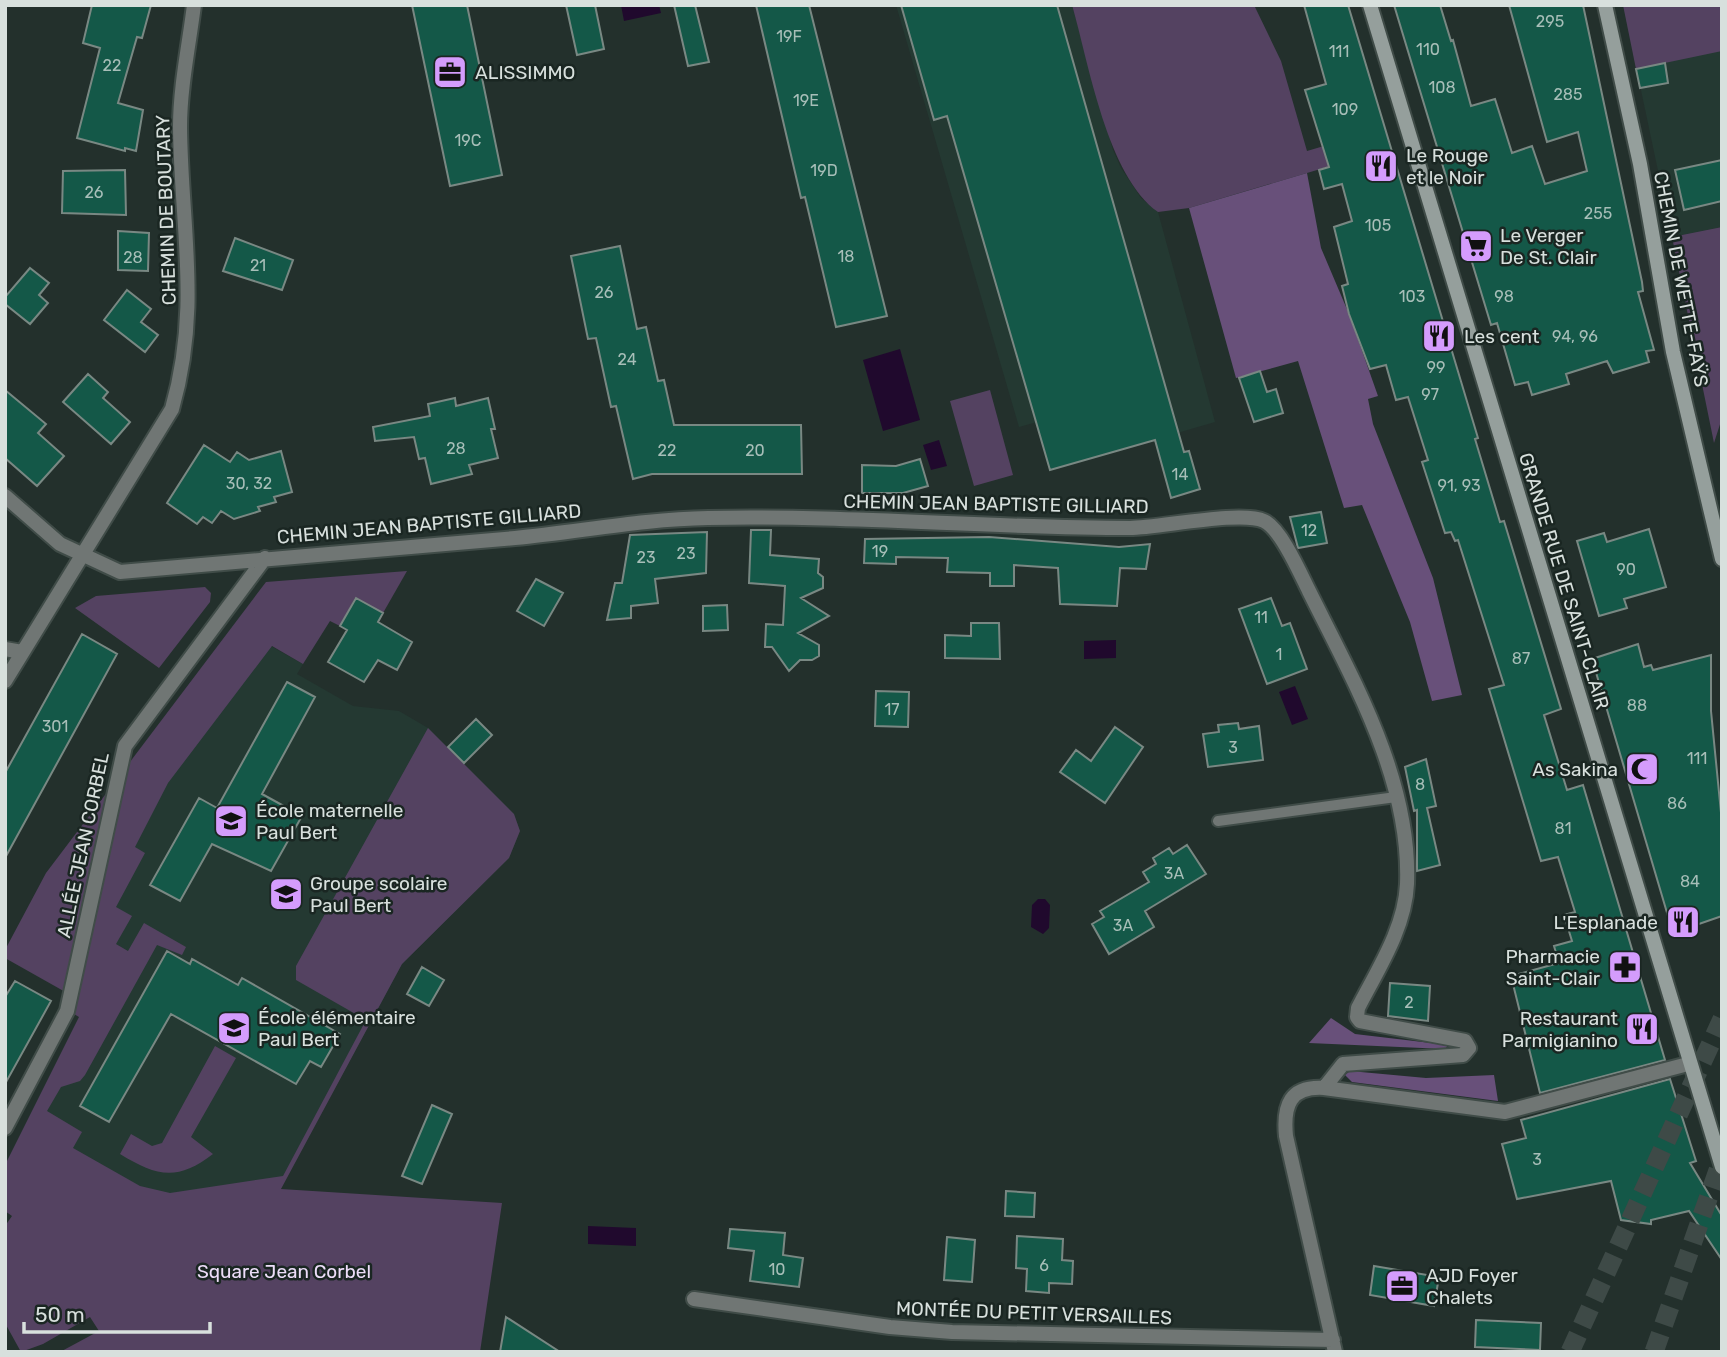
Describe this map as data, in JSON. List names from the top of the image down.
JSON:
{
  "streets": {
    "main road": ["CHEMIN DE WETTE-FAŸS", "GRANDE RUE DE SAINT-CLAIR"],
    "street": [
      "CHEMIN DE BOUTARY",
      "CHEMIN JEAN BAPTISTE GILLIARD",
      "ALLÉE JEAN CORBEL",
      "MONTÉE DU PETIT VERSAILLES"
    ]
  },
  "crossings": [
    ["CHEMIN DE BOUTARY", "CHEMIN JEAN BAPTISTE GILLIARD"],
    ["CHEMIN JEAN BAPTISTE GILLIARD", "ALLÉE JEAN CORBEL"],
    ["CHEMIN JEAN BAPTISTE GILLIARD", "MONTÉE DU PETIT VERSAILLES"],
    ["GRANDE RUE DE SAINT-CLAIR", "MONTÉE DU PETIT VERSAILLES"]
  ],
  "parks": ["Square Jean Corbel"],
  "places": {
    "office": ["ALISSIMMO", "AJD Foyer Chalets"],
    "restaurant": [
      "Le Rouge et le Noir",
      "Les cent",
      "L'Esplanade",
      "Restaurant Parmigianino"
    ],
    "supermarket": ["Le Verger De St. Clair"],
    "mosque": ["As Sakina"],
    "school or university": ["École maternelle Paul Bert", "Groupe scolaire Paul Bert", "École élémentaire Paul Bert"],
    "pharmacy": ["Pharmacie Saint-Clair"]
  },
  "house_numbers": [
    "295",
    "19F",
    "110",
    "111",
    "22",
    "108",
    "285",
    "19E",
    "109",
    "19C",
    "19D",
    "26",
    "255",
    "105",
    "18",
    "28",
    "21",
    "26",
    "103",
    "98",
    "94, 96",
    "24",
    "99",
    "97",
    "28",
    "22",
    "20",
    "14",
    "30, 32",
    "91, 93",
    "12",
    "19",
    "23",
    "23",
    "90",
    "11",
    "1",
    "87",
    "88",
    "17",
    "301",
    "3",
    "111",
    "8",
    "86",
    "81",
    "3A",
    "84",
    "3A",
    "2",
    "3",
    "6",
    "10"
  ],
  "scale_bar": "50 m"
}
